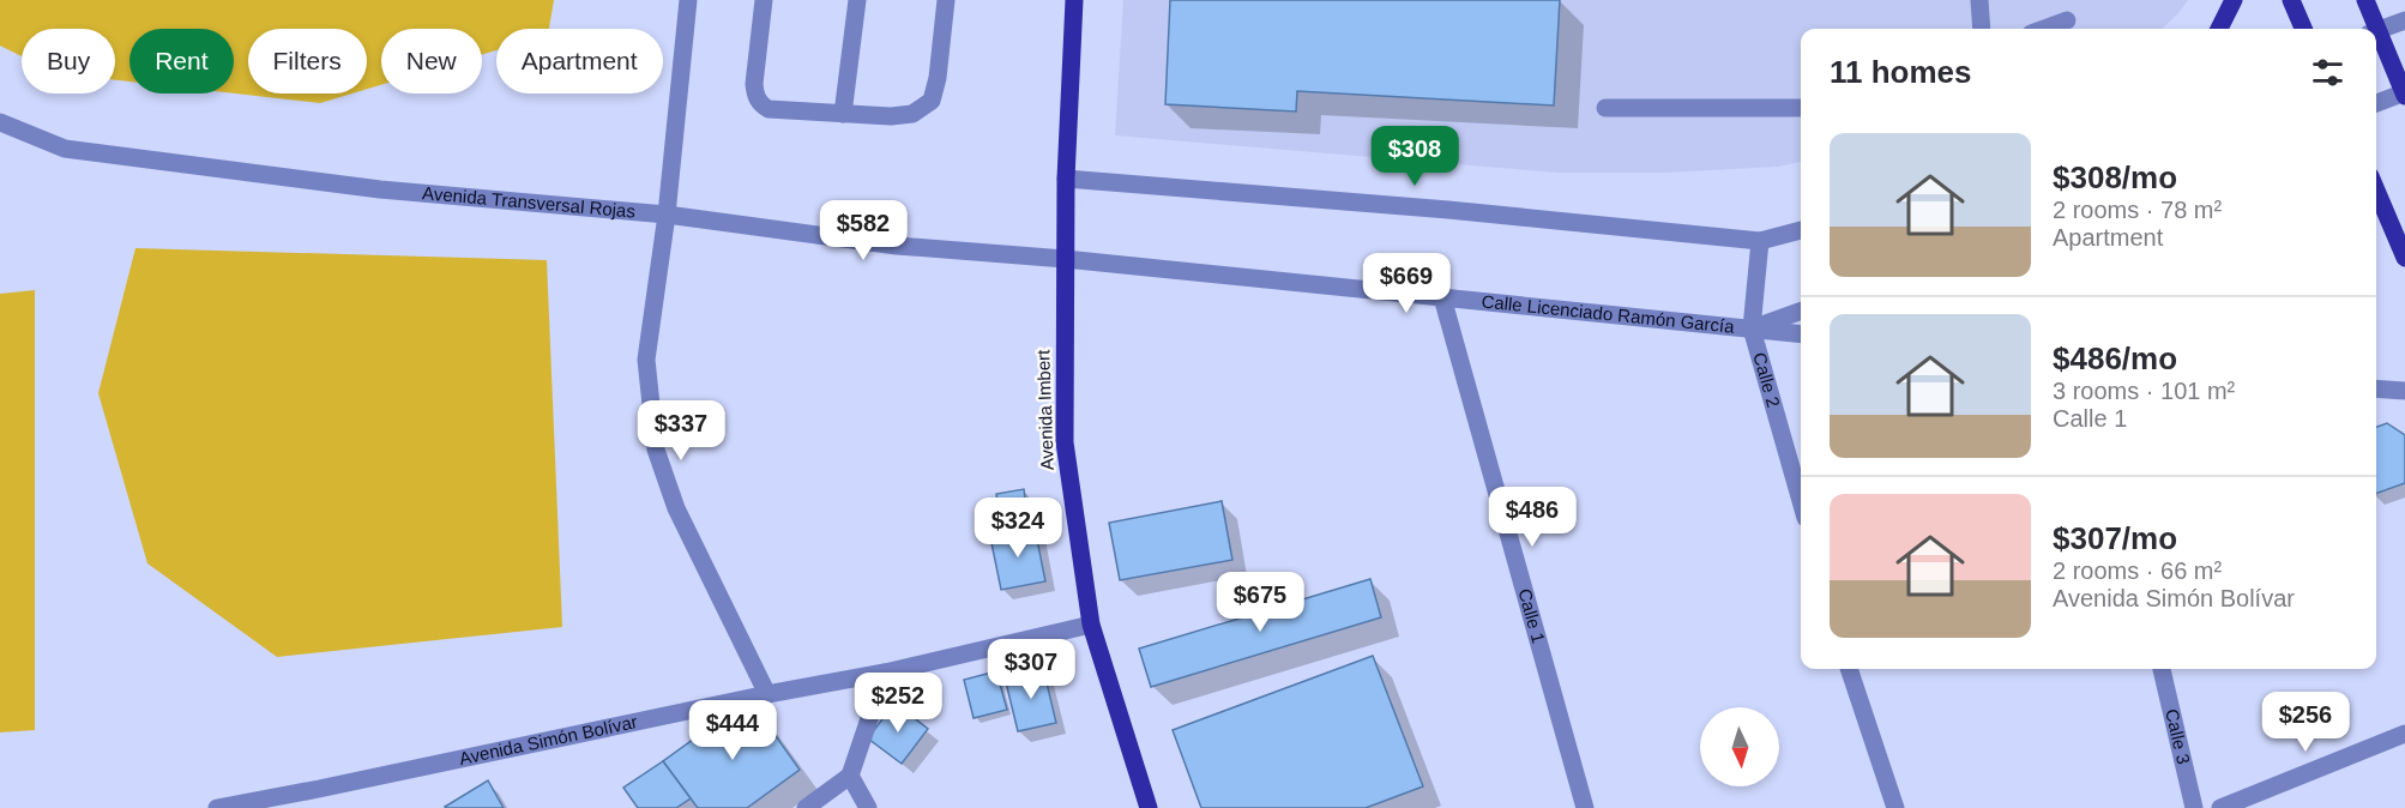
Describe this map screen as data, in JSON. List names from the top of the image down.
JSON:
{
  "streets": {
    "main road": ["Avenida Imbert"],
    "street": [
      "Avenida Transversal Rojas",
      "Calle Licenciado Ramón García",
      "Calle 2",
      "Calle 1",
      "Calle 3",
      "Avenida Simón Bolívar"
    ]
  },
  "crossings": [
    ["Avenida Transversal Rojas", "Calle Licenciado Ramón García"],
    ["Avenida Transversal Rojas", "Avenida Imbert"],
    ["Calle Licenciado Ramón García", "Calle 2"],
    ["Calle Licenciado Ramón García", "Avenida Imbert"],
    ["Calle Licenciado Ramón García", "Calle 1"],
    ["Avenida Imbert", "Avenida Simón Bolívar"]
  ],
  "north": "bottom",
  "page": {
    "chip": [
      "Buy",
      "Rent",
      "Filters",
      "New",
      "Apartment"
    ],
    "heading": "11 homes",
    "list": [
      {
        "name": "$308/mo",
        "note": "2 rooms · 78 m² · Apartment"
      },
      {
        "name": "$486/mo",
        "note": "3 rooms · 101 m² · Calle 1"
      },
      {
        "name": "$307/mo",
        "note": "2 rooms · 66 m² · Avenida Simón Bolívar"
      }
    ],
    "price": [
      "$308",
      "$582",
      "$669",
      "$337",
      "$486",
      "$324",
      "$675",
      "$307",
      "$252",
      "$256",
      "$444"
    ]
  }
}
